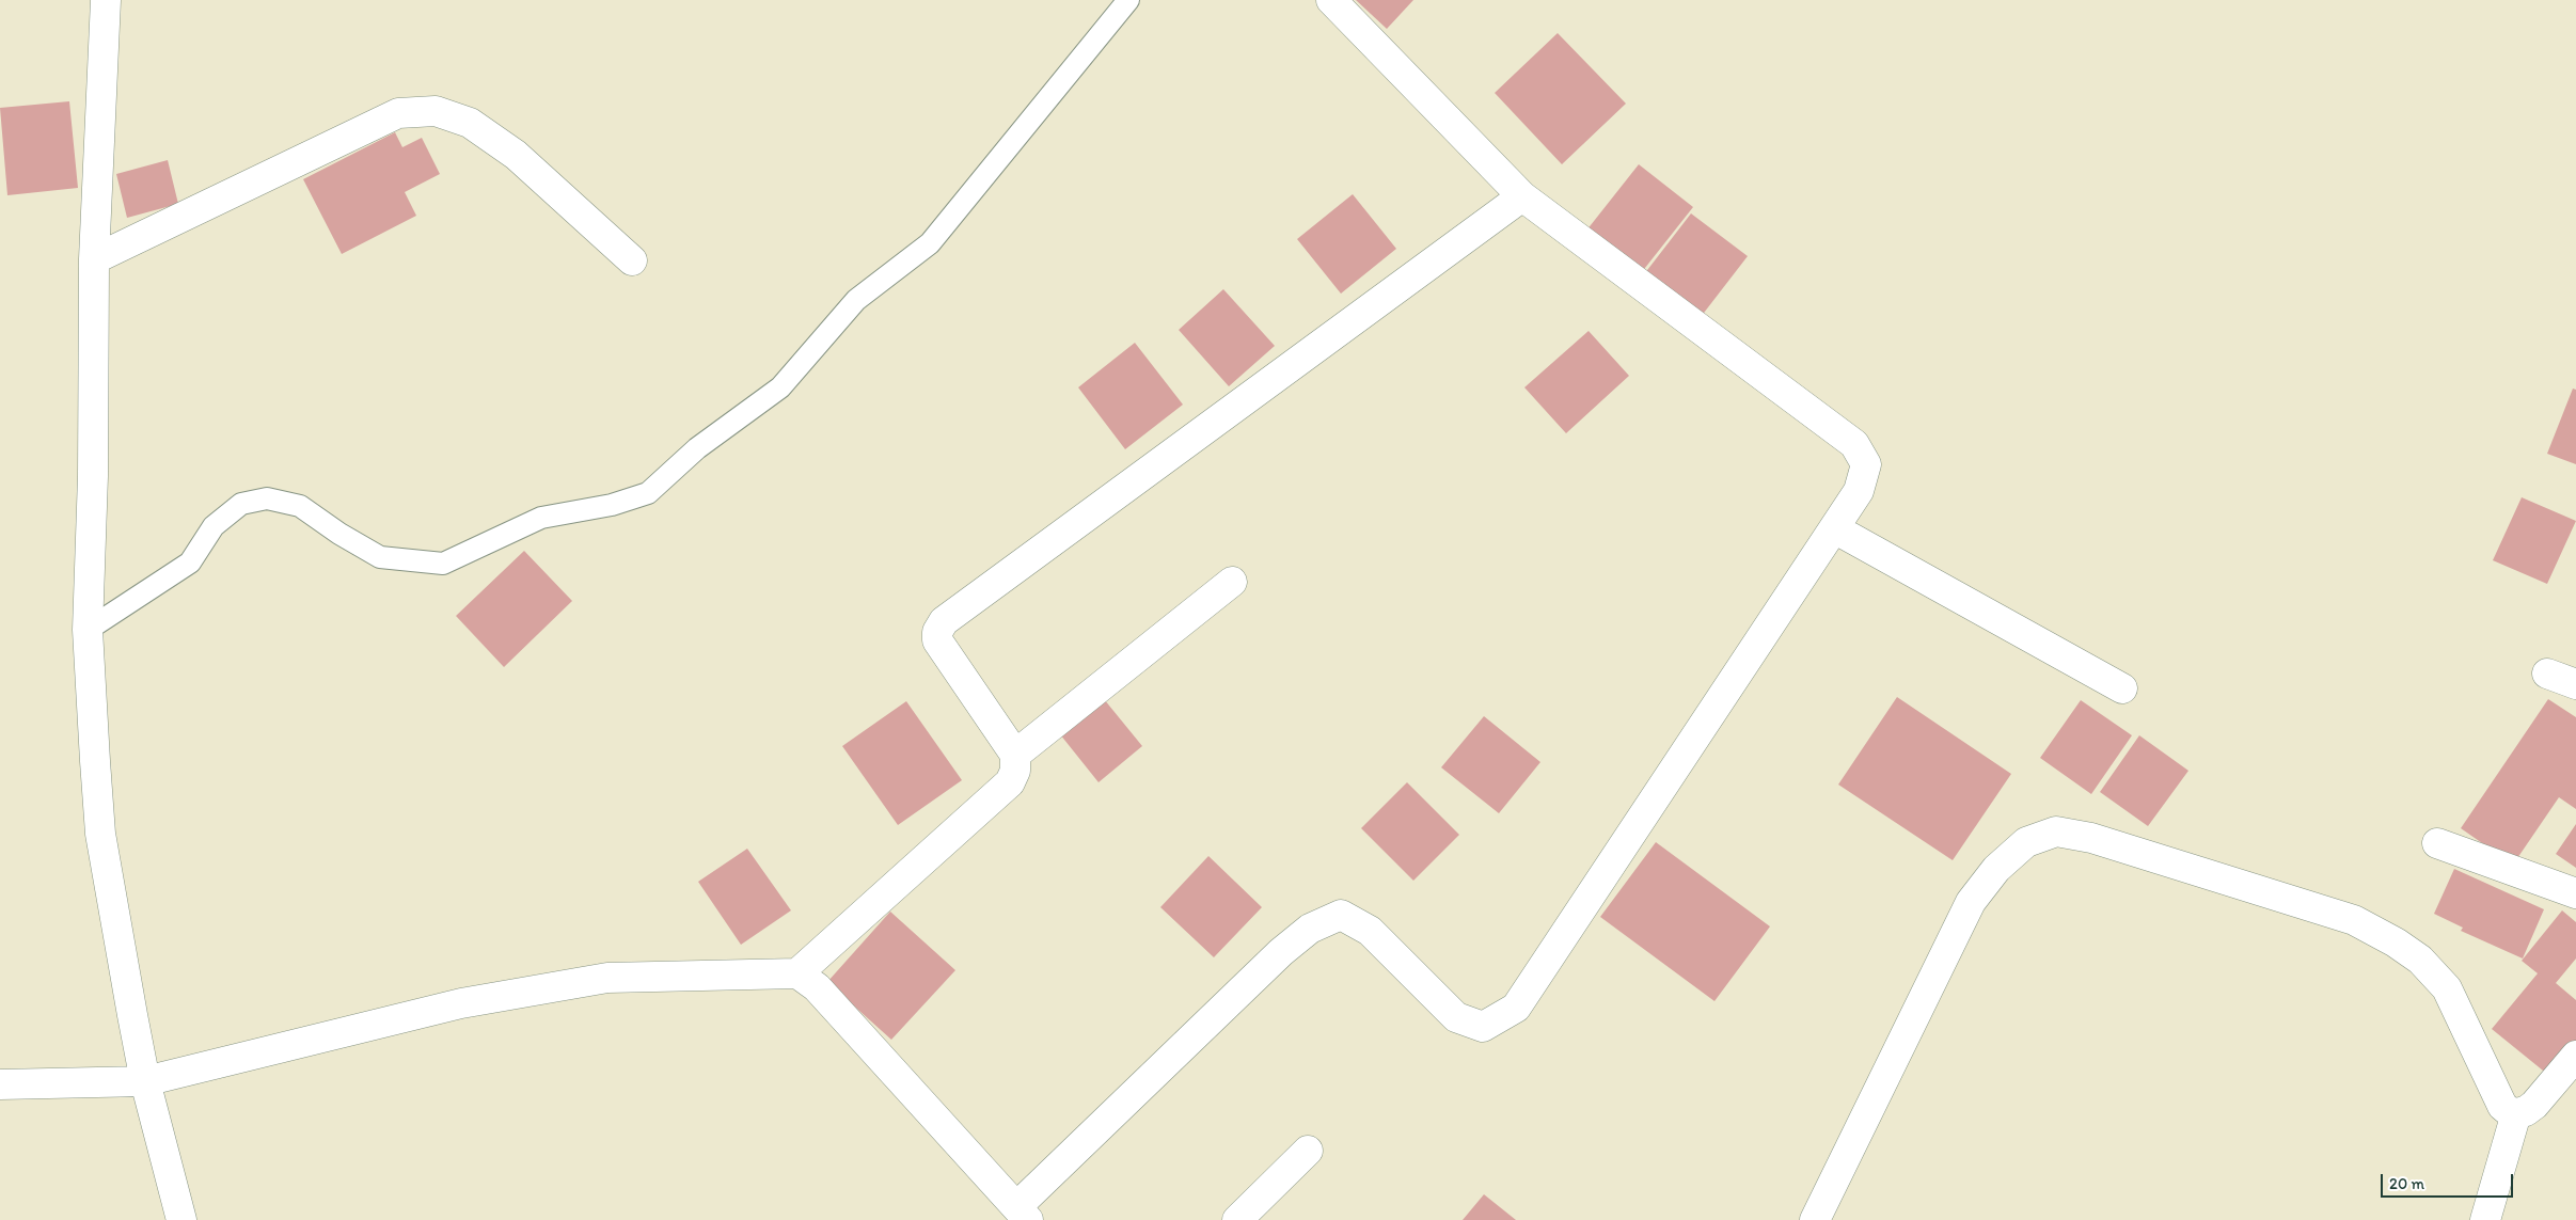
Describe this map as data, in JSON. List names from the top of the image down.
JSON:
{
  "scale_bar": "20 m"
}
